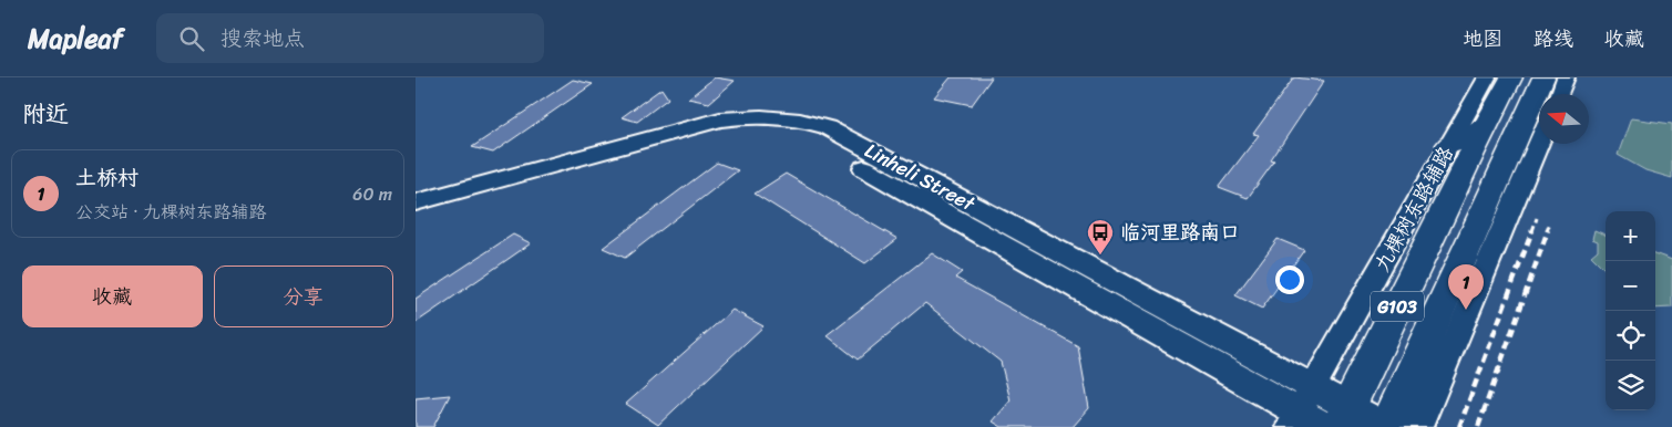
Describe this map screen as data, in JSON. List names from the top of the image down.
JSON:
{
  "streets": {
    "highway": ["G103"],
    "main road": ["Linheli Street"],
    "street": ["九棵树东路辅路"]
  },
  "crossings": [
    ["Linheli Street", "九棵树东路辅路"],
    ["Linheli Street", "G103"]
  ],
  "places": {
    "bus stop": ["临河里路南口"]
  },
  "north": "left",
  "page": {
    "header": "Mapleaf",
    "search": "搜索地点",
    "nav": ["地图", "路线", "收藏"],
    "heading": "附近",
    "list": [
      {
        "mark": "1",
        "name": "土桥村",
        "note": "公交站 · 九棵树东路辅路",
        "value": "60 m"
      }
    ],
    "map_buttons": ["+", "−"],
    "buttons": ["收藏", "分享"],
    "pins": "1"
  }
}
